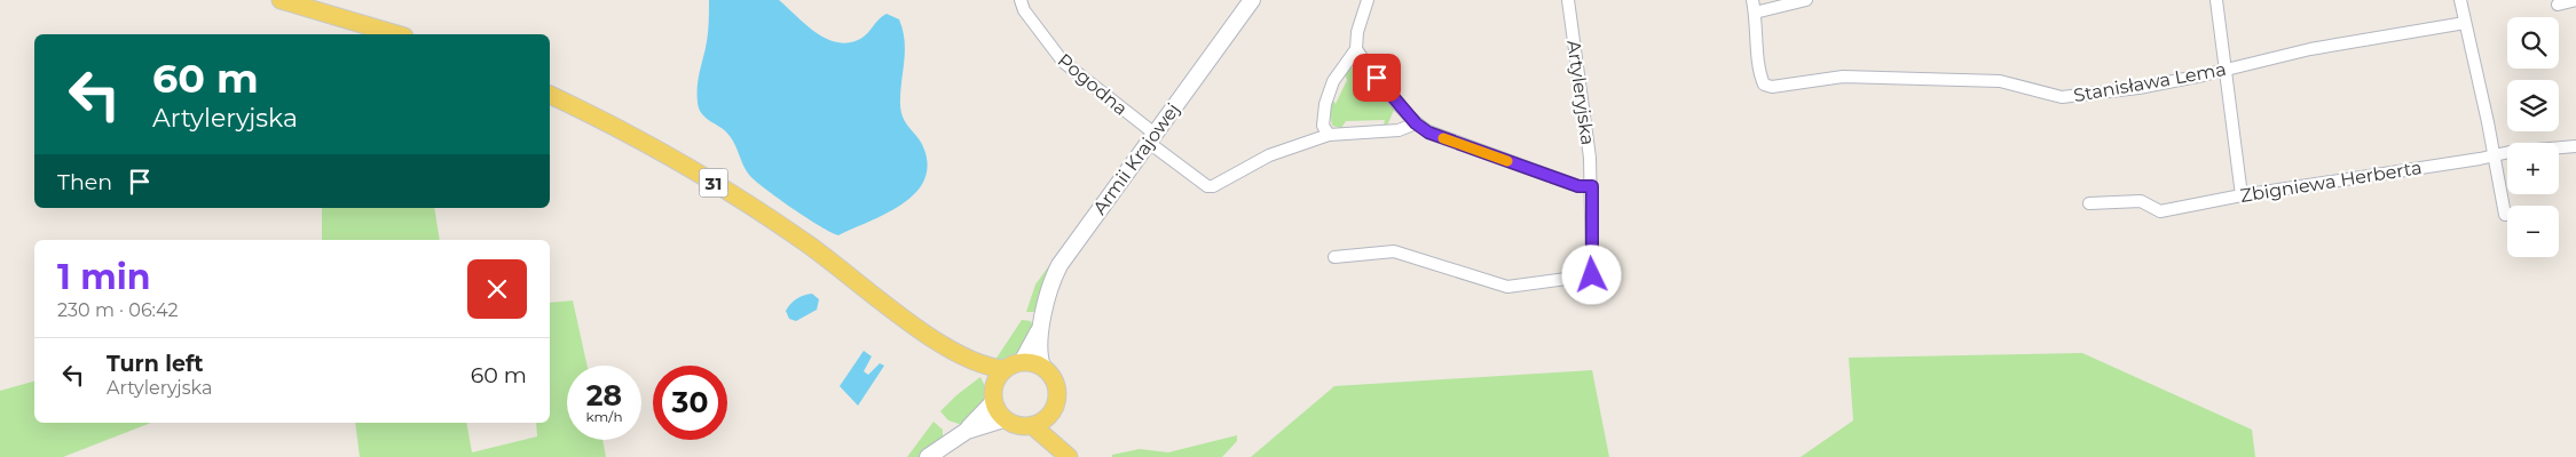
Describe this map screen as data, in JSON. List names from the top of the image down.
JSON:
{
  "streets": {
    "main road": ["31"],
    "street": [
      "Stanisława Lema",
      "Pogodna",
      "Artyleryjska",
      "Armii Krajowej",
      "Zbigniewa Herberta"
    ]
  },
  "crossings": [
    ["Pogodna", "Armii Krajowej"],
    ["Armii Krajowej", "31"]
  ],
  "page": {
    "map_buttons": ["+", "−"],
    "turn": ["60 m", "Artyleryjska"],
    "then": "Then",
    "heading": ["1 min", "230 m · 06:42"],
    "list": [
      {
        "name": "Turn left",
        "note": "Artyleryjska",
        "value": "60 m"
      }
    ],
    "speed": "28 km/h",
    "limit": "30"
  }
}
